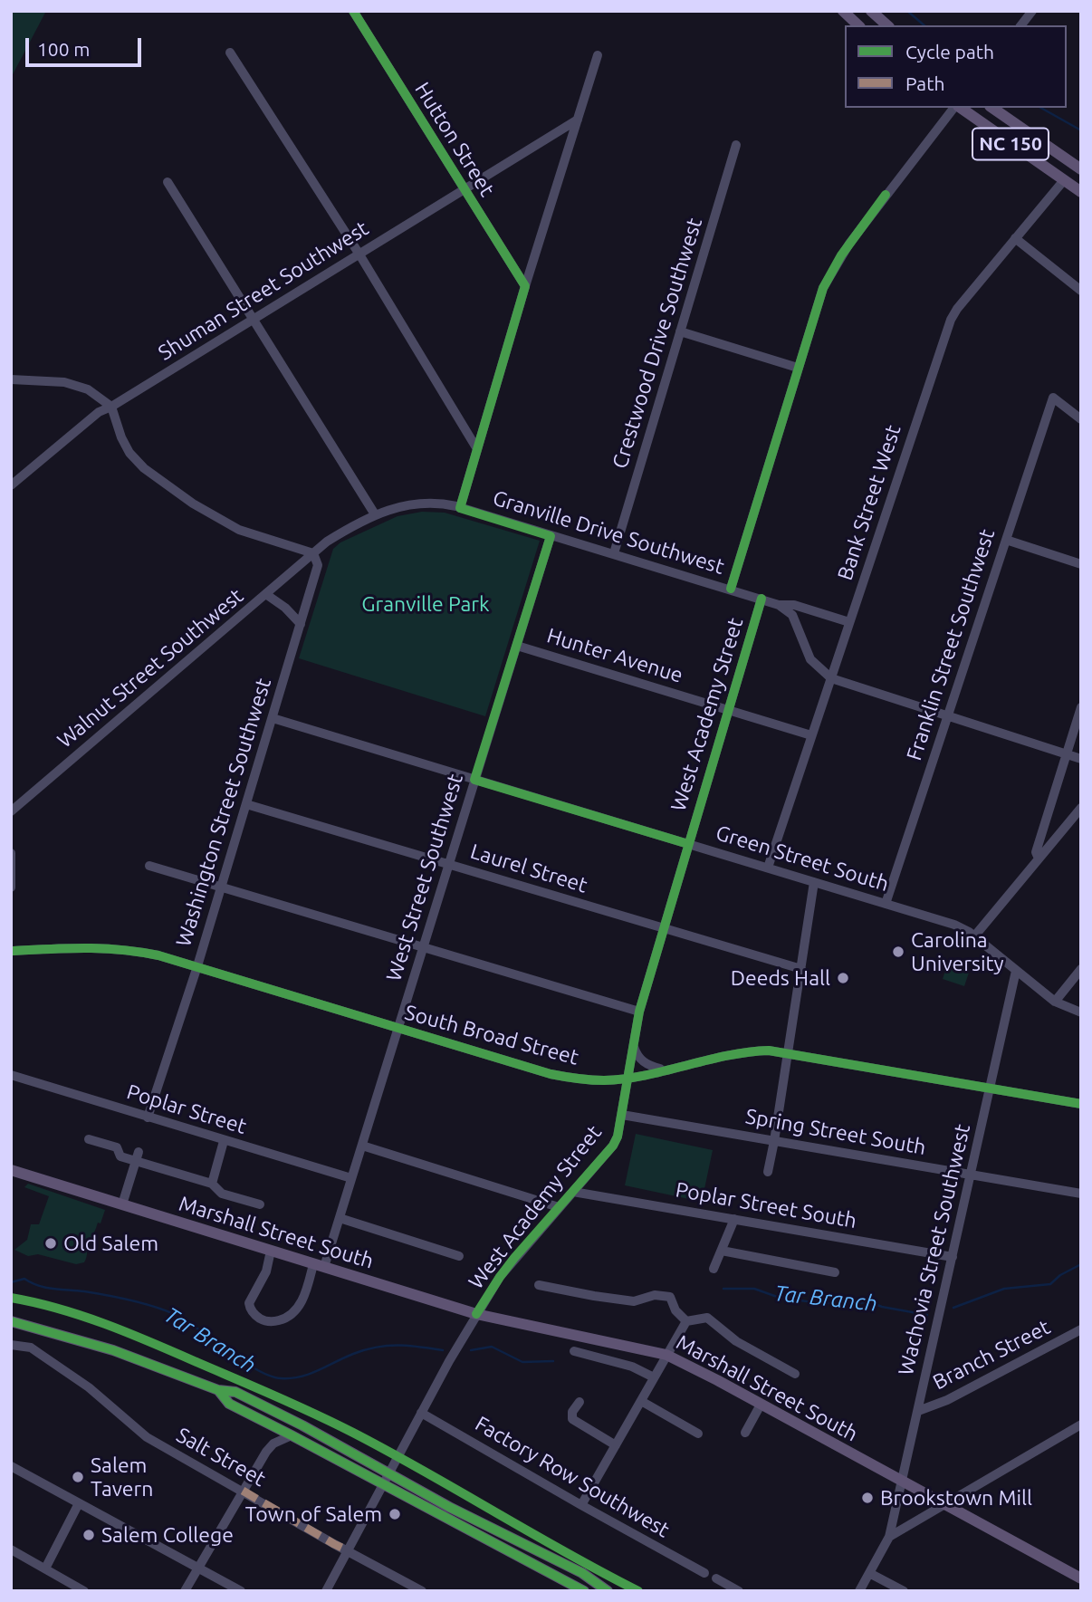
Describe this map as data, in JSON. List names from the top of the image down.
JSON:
{
  "streets": {
    "main road": ["NC 150", "Marshall Street South"],
    "street": [
      "Hutton Street",
      "Shuman Street Southwest",
      "Crestwood Drive Southwest",
      "Bank Street West",
      "Granville Drive Southwest",
      "Franklin Street Southwest",
      "Hunter Avenue",
      "Walnut Street Southwest",
      "West Academy Street",
      "Washington Street Southwest",
      "Green Street South",
      "Laurel Street",
      "West Street Southwest",
      "South Broad Street",
      "Poplar Street",
      "Spring Street South",
      "Poplar Street South",
      "Wachovia Street Southwest",
      "Branch Street",
      "Salt Street",
      "Factory Row Southwest"
    ]
  },
  "crossings": [
    ["Hutton Street", "Shuman Street Southwest"],
    ["NC 150", "Bank Street West"],
    ["Crestwood Drive Southwest", "Granville Drive Southwest"],
    ["Bank Street West", "Granville Drive Southwest"],
    ["Bank Street West", "Hunter Avenue"],
    ["Bank Street West", "Green Street South"],
    ["Granville Drive Southwest", "Walnut Street Southwest"],
    ["Granville Drive Southwest", "West Academy Street"],
    ["Granville Drive Southwest", "Washington Street Southwest"],
    ["Granville Drive Southwest", "West Street Southwest"],
    ["Franklin Street Southwest", "Green Street South"],
    ["Hunter Avenue", "West Academy Street"],
    ["Hunter Avenue", "West Street Southwest"],
    ["Walnut Street Southwest", "Washington Street Southwest"],
    ["West Academy Street", "Green Street South"],
    ["West Academy Street", "Laurel Street"],
    ["West Academy Street", "South Broad Street"],
    ["West Academy Street", "Spring Street South"],
    ["West Academy Street", "Poplar Street South"],
    ["West Academy Street", "Marshall Street South"],
    ["West Academy Street", "Salt Street"],
    ["West Academy Street", "Factory Row Southwest"],
    ["Washington Street Southwest", "Green Street South"],
    ["Washington Street Southwest", "Laurel Street"],
    ["Washington Street Southwest", "South Broad Street"],
    ["Washington Street Southwest", "Poplar Street"],
    ["Green Street South", "West Street Southwest"],
    ["Green Street South", "Wachovia Street Southwest"],
    ["Laurel Street", "West Street Southwest"],
    ["West Street Southwest", "South Broad Street"],
    ["West Street Southwest", "Poplar Street"],
    ["West Street Southwest", "Marshall Street South"],
    ["South Broad Street", "Wachovia Street Southwest"],
    ["Spring Street South", "Wachovia Street Southwest"],
    ["Poplar Street South", "Wachovia Street Southwest"],
    ["Marshall Street South", "Wachovia Street Southwest"],
    ["Wachovia Street Southwest", "Branch Street"]
  ],
  "water": ["Tar Branch"],
  "parks": ["Granville Park"],
  "places": [
    "Carolina University",
    "Deeds Hall",
    "Old Salem",
    "Salem Tavern",
    "Brookstown Mill",
    "Town of Salem",
    "Salem College"
  ],
  "legend": ["Cycle path", "Path"],
  "scale_bar": "100 m"
}
